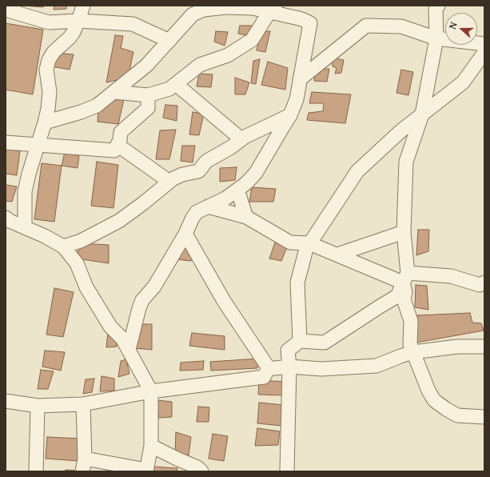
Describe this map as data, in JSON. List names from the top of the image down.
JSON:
{
  "north": "left"
}
